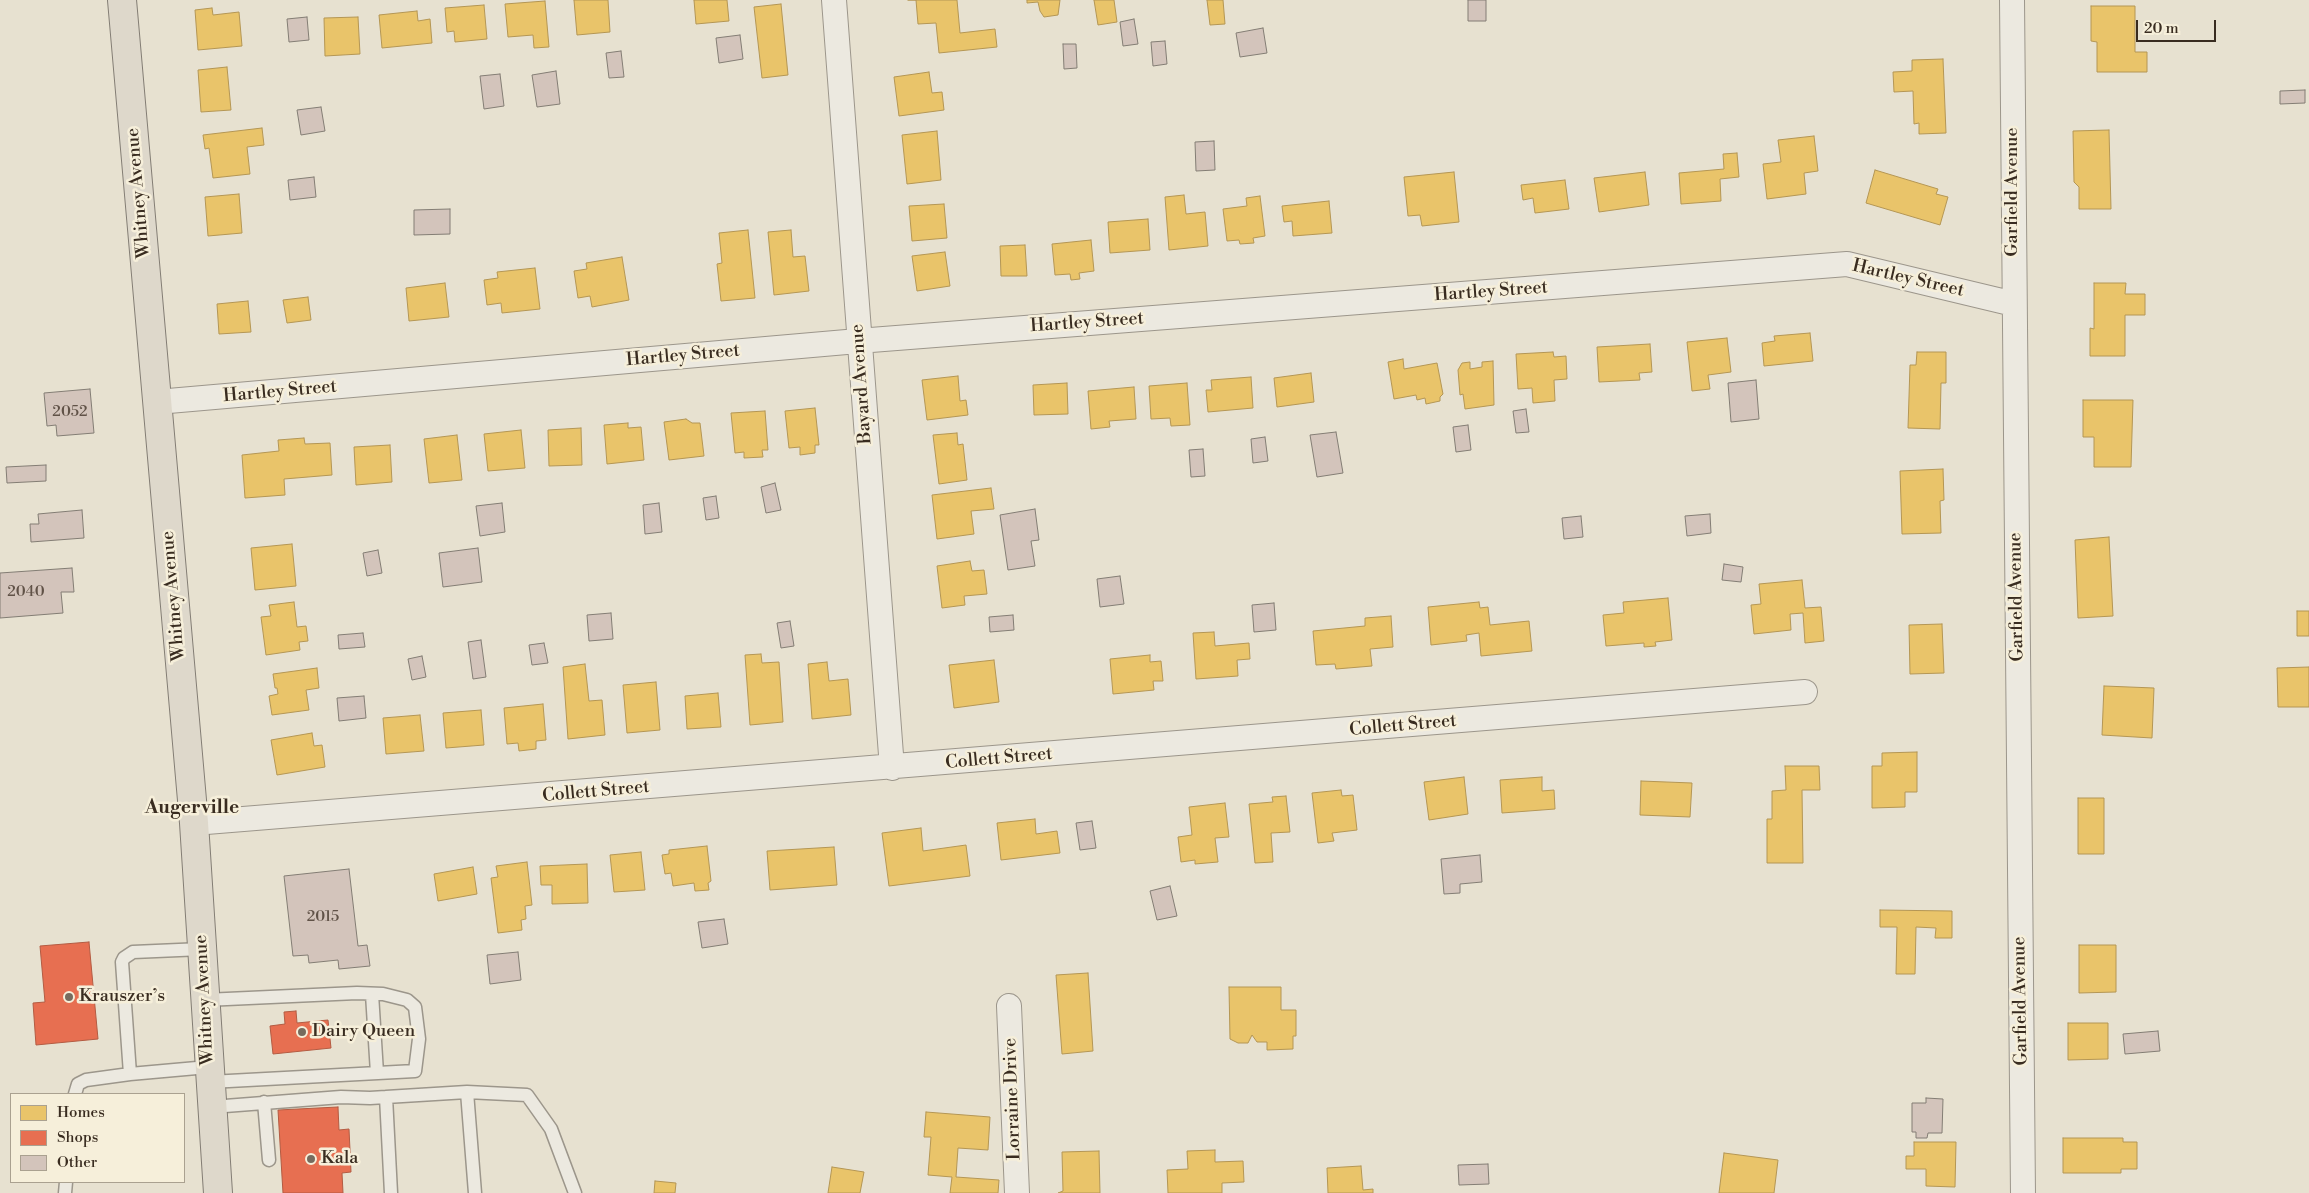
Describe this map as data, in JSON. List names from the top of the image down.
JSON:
{
  "streets": {
    "main road": ["Whitney Avenue"],
    "street": [
      "Garfield Avenue",
      "Hartley Street",
      "Bayard Avenue",
      "Collett Street",
      "Lorraine Drive"
    ]
  },
  "crossings": [
    ["Garfield Avenue", "Hartley Street"],
    ["Whitney Avenue", "Hartley Street"],
    ["Whitney Avenue", "Collett Street"],
    ["Hartley Street", "Bayard Avenue"],
    ["Bayard Avenue", "Collett Street"]
  ],
  "districts": ["Augerville"],
  "places": ["Krauszer’s", "Dairy Queen", "Kala"],
  "house_numbers": ["2052", "2040", "2015"],
  "legend": ["Homes", "Shops", "Other"],
  "scale_bar": "20 m"
}
